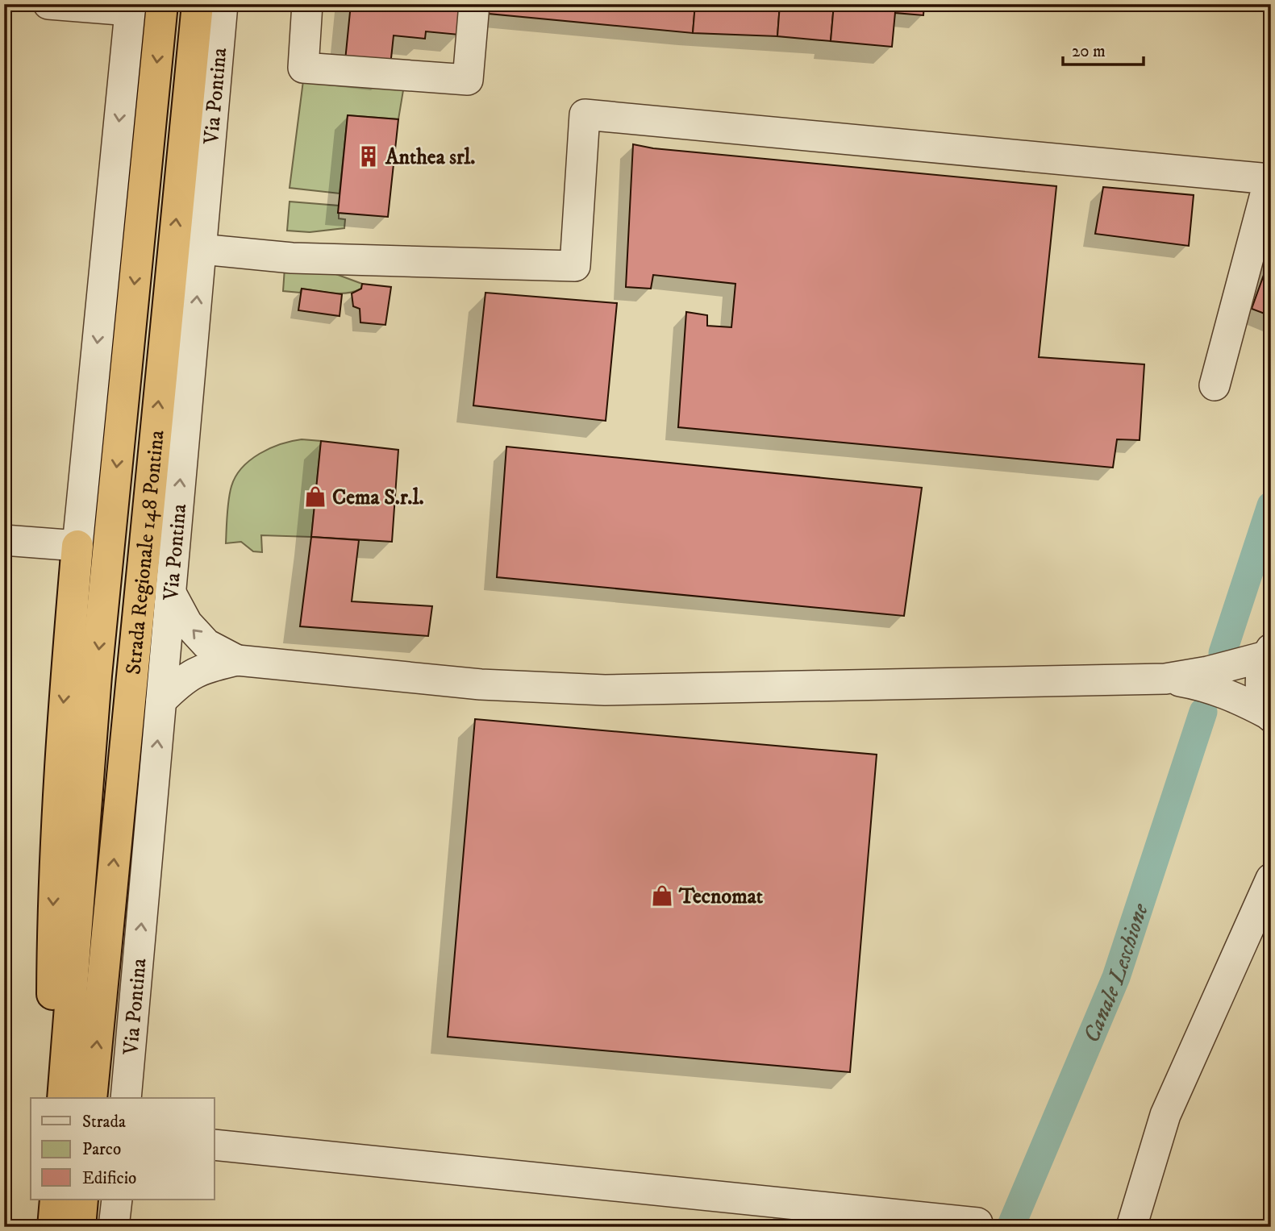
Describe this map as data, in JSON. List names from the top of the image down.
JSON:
{
  "streets": {
    "highway": ["Strada Regionale 148 Pontina"],
    "street": ["Via Pontina"]
  },
  "water": ["Canale Leschione"],
  "places": {
    "building": ["Anthea srl."],
    "shop": ["Cema S.r.l.", "Tecnomat"]
  },
  "legend": ["Strada", "Parco", "Edificio"],
  "scale_bar": "20 m"
}
